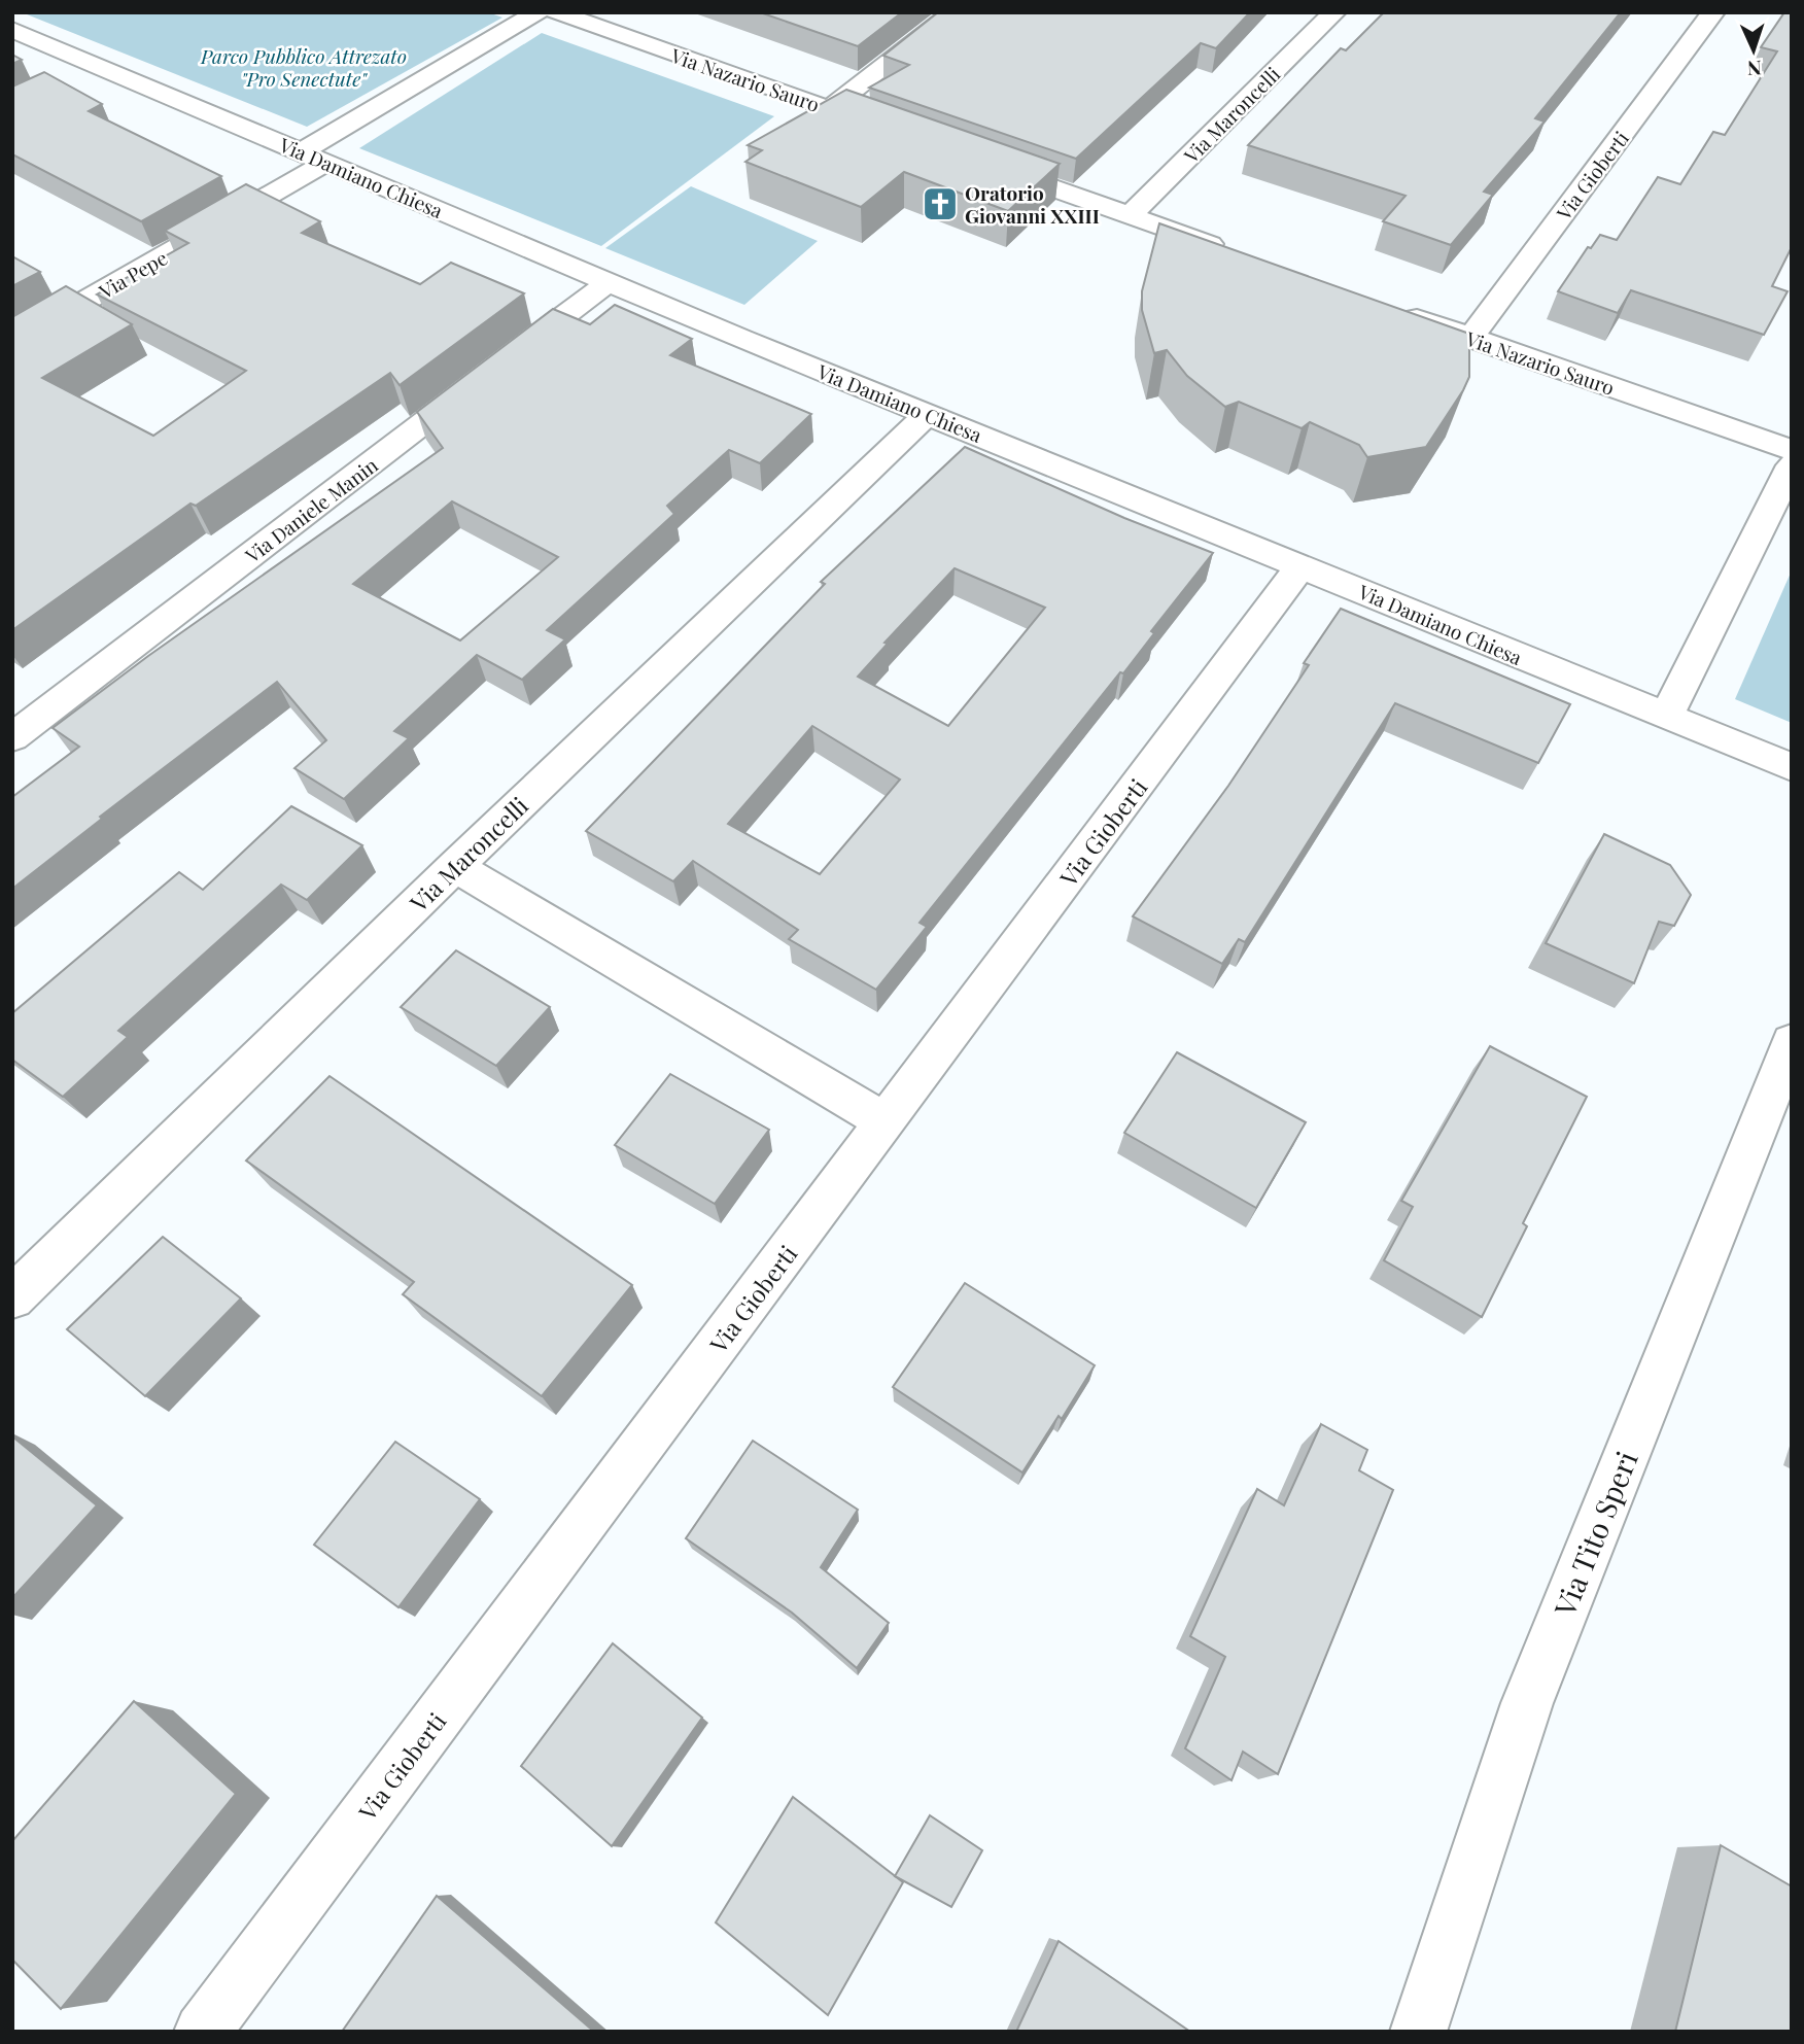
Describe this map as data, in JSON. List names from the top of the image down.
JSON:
{
  "streets": {
    "street": [
      "Via Nazario Sauro",
      "Via Maroncelli",
      "Via Gioberti",
      "Via Damiano Chiesa",
      "Via Pepe",
      "Via Daniele Manin",
      "Via Tito Speri"
    ]
  },
  "crossings": [
    ["Via Nazario Sauro", "Via Gioberti"],
    ["Via Maroncelli", "Via Damiano Chiesa"],
    ["Via Gioberti", "Via Damiano Chiesa"],
    ["Via Damiano Chiesa", "Via Pepe"],
    ["Via Damiano Chiesa", "Via Daniele Manin"]
  ],
  "parks": ["Parco Pubblico Attrezato \"Pro Senectute\""],
  "places": {
    "church": ["Oratorio Giovanni XXIII"]
  },
  "north": "bottom"
}
